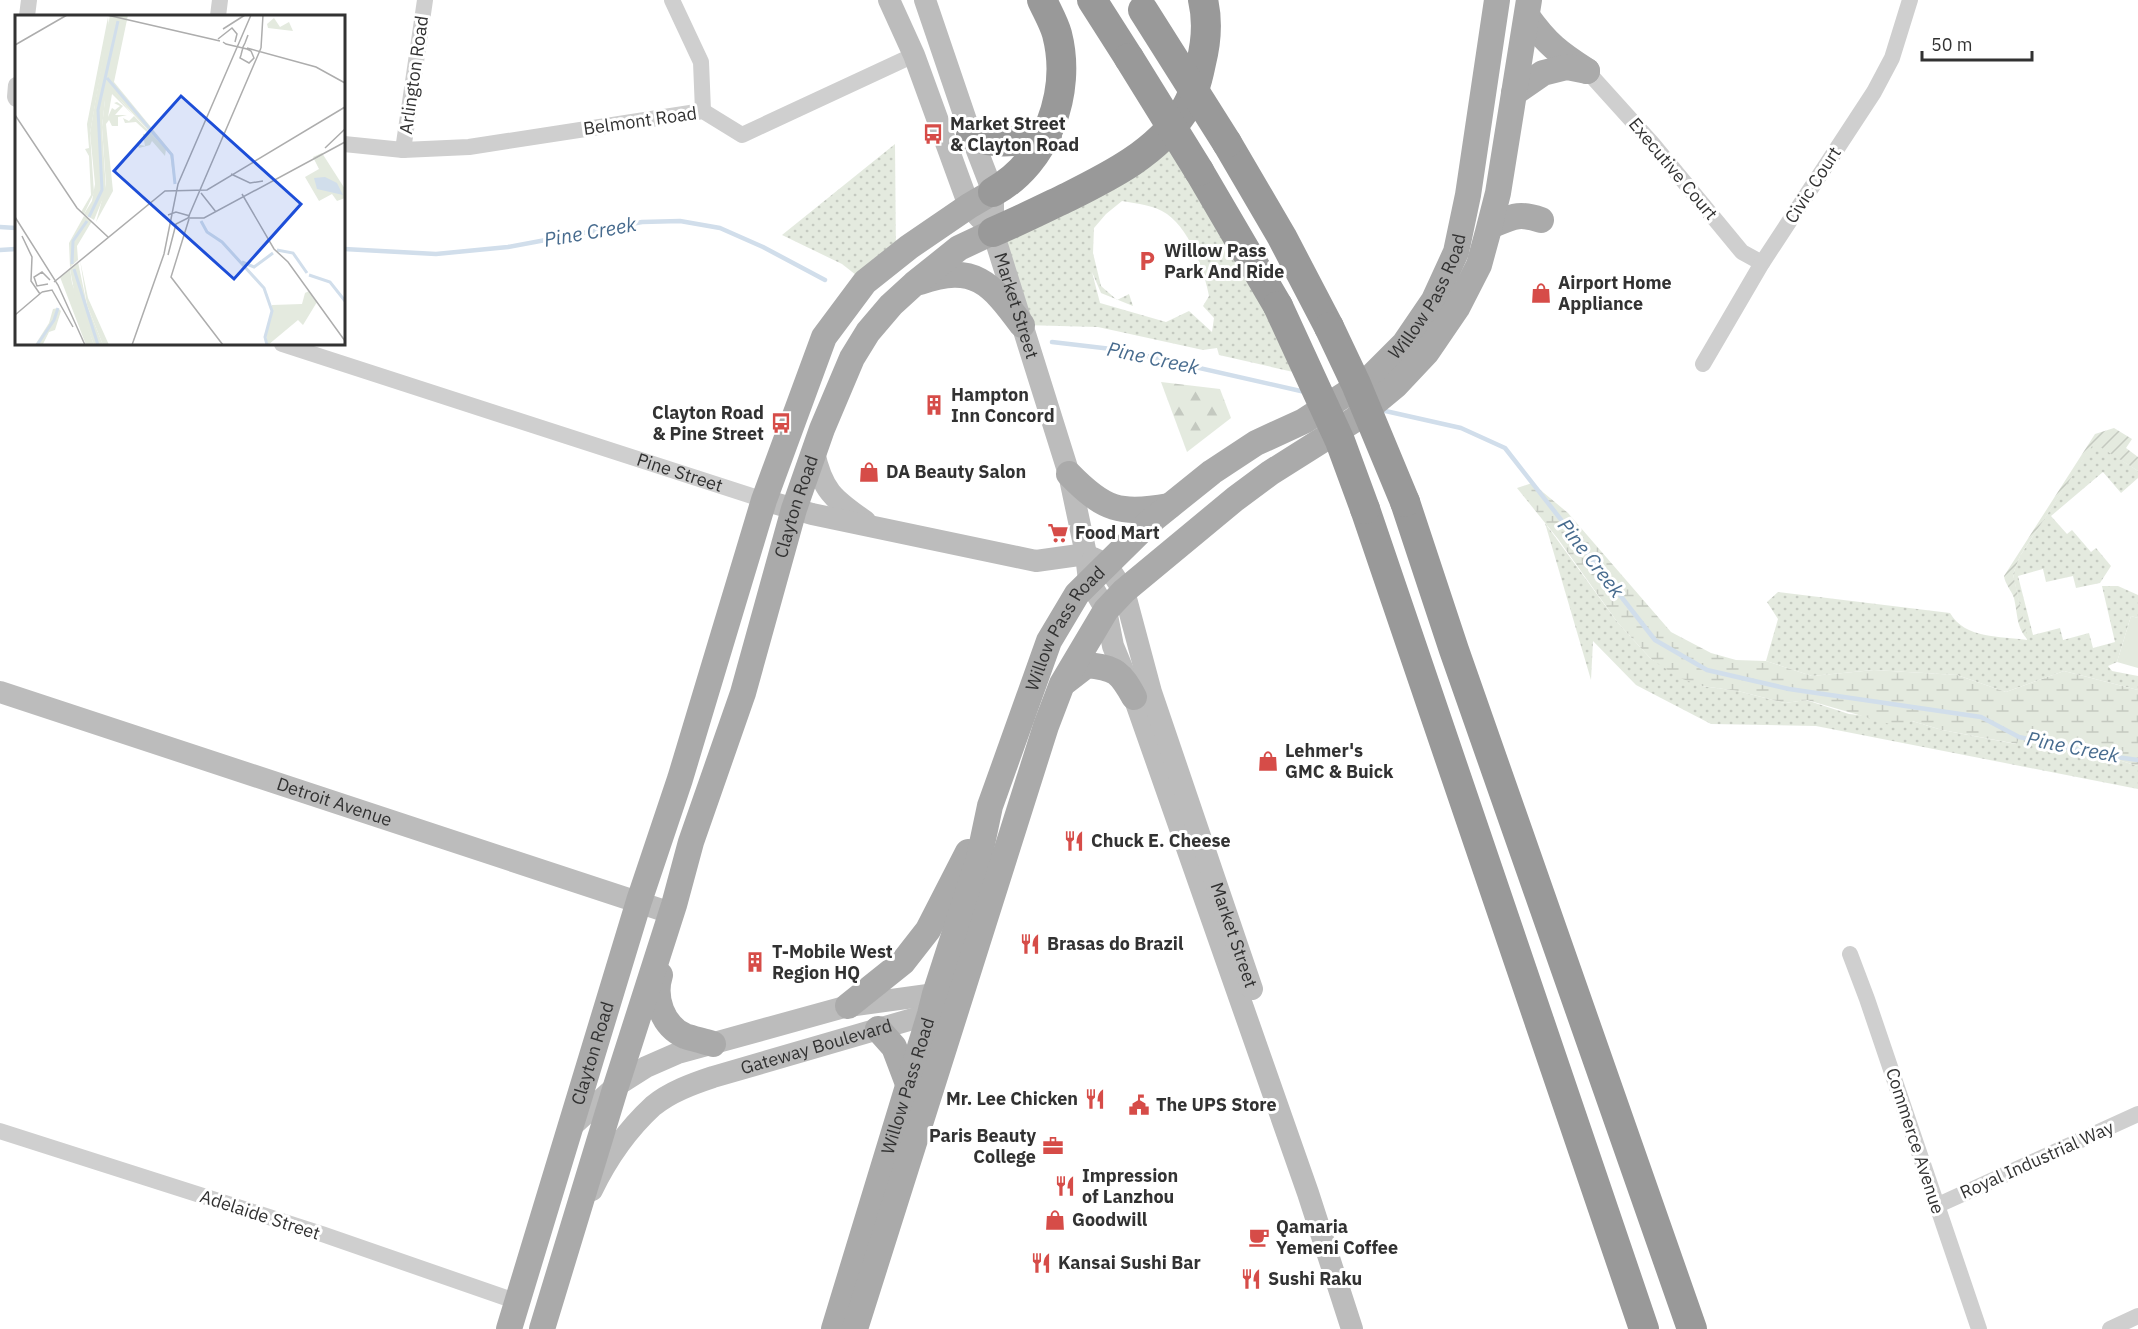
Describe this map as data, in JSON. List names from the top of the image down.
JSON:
{
  "streets": {
    "main road": [
      "Willow Pass Road",
      "Market Street",
      "Pine Street",
      "Clayton Road",
      "Detroit Avenue",
      "Gateway Boulevard"
    ],
    "street": [
      "Arlington Road",
      "Belmont Road",
      "Executive Court",
      "Civic Court",
      "Commerce Avenue",
      "Royal Industrial Way",
      "Adelaide Street"
    ]
  },
  "crossings": [
    ["Arlington Road", "Belmont Road"],
    ["Belmont Road", "Market Street"],
    ["Executive Court", "Civic Court"],
    ["Willow Pass Road", "Market Street"],
    ["Willow Pass Road", "Pine Street"],
    ["Willow Pass Road", "Gateway Boulevard"],
    ["Market Street", "Pine Street"],
    ["Market Street", "Clayton Road"],
    ["Pine Street", "Clayton Road"],
    ["Clayton Road", "Detroit Avenue"],
    ["Clayton Road", "Gateway Boulevard"],
    ["Clayton Road", "Adelaide Street"],
    ["Commerce Avenue", "Royal Industrial Way"]
  ],
  "water": ["Pine Creek"],
  "places": {
    "bus stop": ["Market Street & Clayton Road", "Clayton Road & Pine Street"],
    "parking": ["Willow Pass Park And Ride"],
    "shop": [
      "Airport Home Appliance",
      "DA Beauty Salon",
      "Lehmer's GMC & Buick",
      "Goodwill"
    ],
    "building": ["Hampton Inn Concord", "T-Mobile West Region HQ"],
    "supermarket": ["Food Mart"],
    "restaurant": [
      "Chuck E. Cheese",
      "Brasas do Brazil",
      "Mr. Lee Chicken",
      "Impression of Lanzhou",
      "Kansai Sushi Bar",
      "Sushi Raku"
    ],
    "public building": ["The UPS Store"],
    "office": ["Paris Beauty College"],
    "cafe": ["Qamaria Yemeni Coffee"]
  },
  "scale_bar": "50 m"
}
